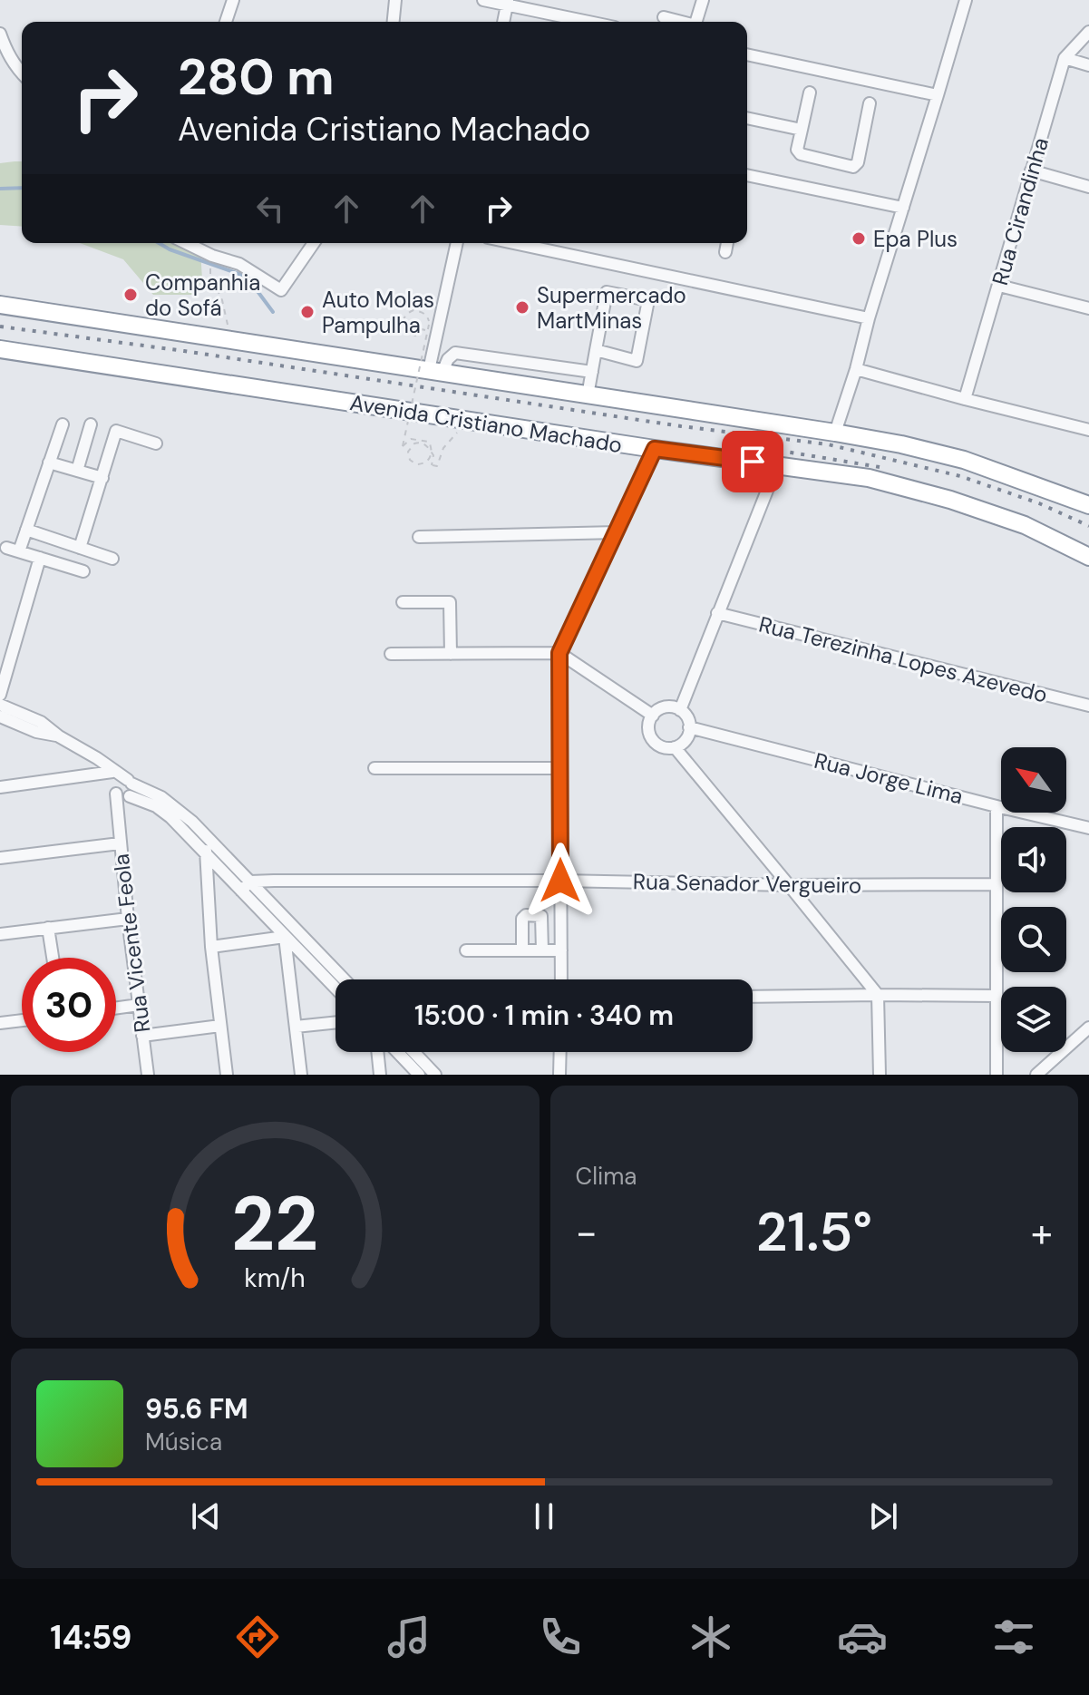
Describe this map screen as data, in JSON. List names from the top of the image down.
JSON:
{
  "streets": {
    "highway": ["Avenida Cristiano Machado"],
    "street": [
      "Rua Cirandinha",
      "Rua Terezinha Lopes Azevedo",
      "Rua Jorge Lima",
      "Rua Senador Vergueiro",
      "Rua Vicente Feola"
    ]
  },
  "places": [
    "Epa Plus",
    "Companhia do Sofá",
    "Supermercado MartMinas",
    "Auto Molas Pampulha"
  ],
  "north": "top left",
  "page": {
    "turn": ["280 m", "Avenida Cristiano Machado"],
    "limit": "30",
    "trip": "15:00 · 1 min · 340 m",
    "tile": "Clima",
    "heat": ["−", "21.5°", "+"],
    "song": ["95.6 FM", "Música"],
    "tabs": "14:59",
    "gauge": ["22", "km/h"]
  }
}
